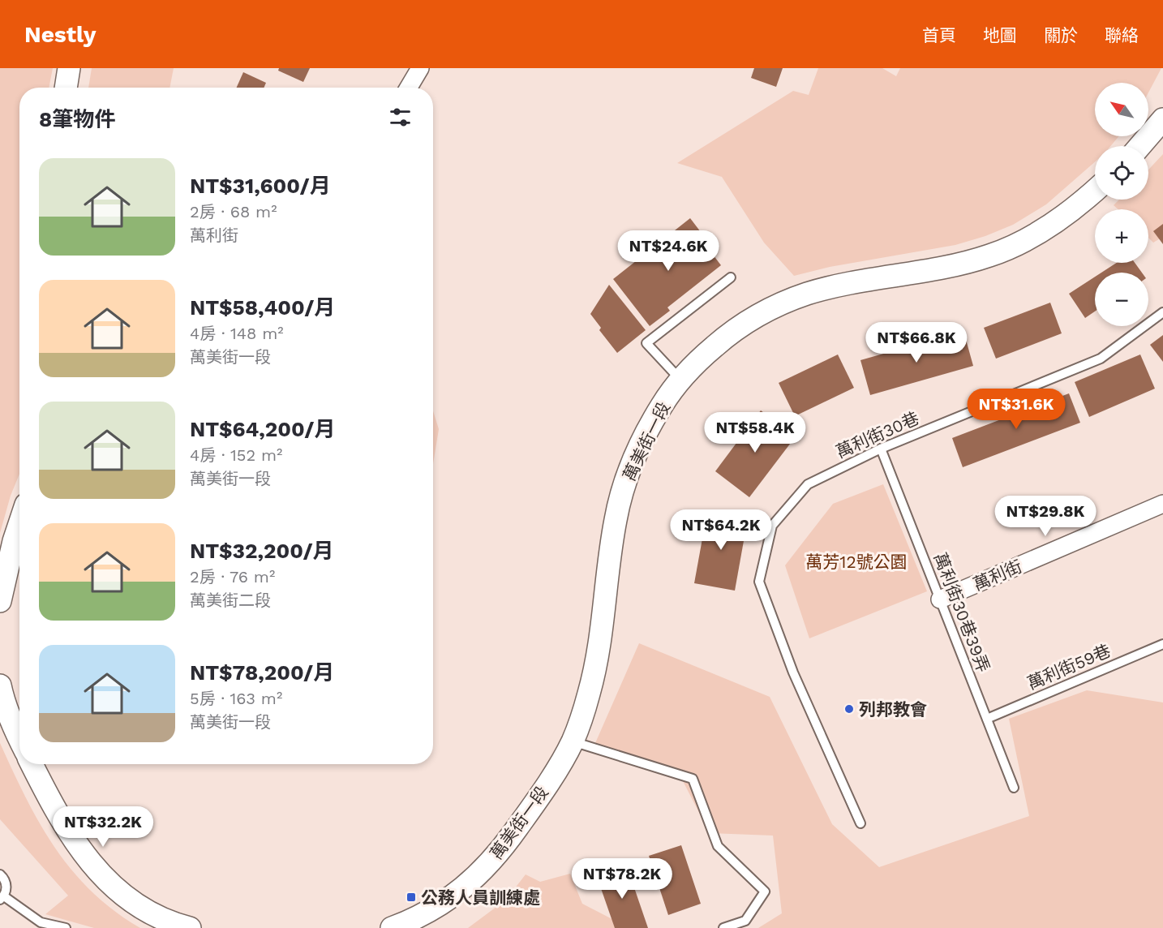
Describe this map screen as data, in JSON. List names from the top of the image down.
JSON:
{
  "streets": {
    "street": ["萬美街一段", "萬利街"],
    "lane": ["萬利街30巷", "萬利街30巷39弄", "萬利街59巷"]
  },
  "crossings": [
    ["萬利街30巷", "萬利街30巷39弄"],
    ["萬利街", "萬利街30巷39弄"],
    ["萬利街30巷39弄", "萬利街59巷"]
  ],
  "parks": ["萬芳12號公園"],
  "places": {
    "other": ["列邦教會"],
    "transit": ["公務人員訓練處"]
  },
  "north": "top left",
  "page": {
    "header": "Nestly",
    "nav": [
      "首頁",
      "地圖",
      "關於",
      "聯絡"
    ],
    "map_buttons": ["+", "−"],
    "heading": "8筆物件",
    "list": [
      {
        "name": "NT$31,600/月",
        "note": "2房 · 68 m² · 萬利街"
      },
      {
        "name": "NT$58,400/月",
        "note": "4房 · 148 m² · 萬美街一段"
      },
      {
        "name": "NT$64,200/月",
        "note": "4房 · 152 m² · 萬美街一段"
      },
      {
        "name": "NT$32,200/月",
        "note": "2房 · 76 m² · 萬美街二段"
      },
      {
        "name": "NT$78,200/月",
        "note": "5房 · 163 m² · 萬美街一段"
      }
    ],
    "price": [
      "NT$24.6K",
      "NT$66.8K",
      "NT$31.6K",
      "NT$58.4K",
      "NT$29.8K",
      "NT$64.2K",
      "NT$32.2K",
      "NT$78.2K"
    ]
  }
}
